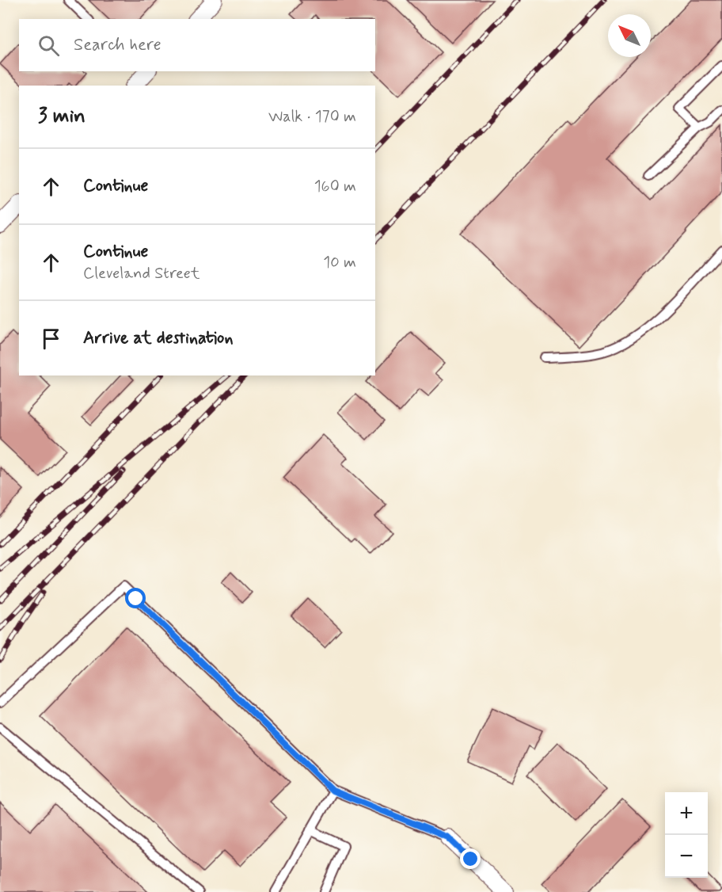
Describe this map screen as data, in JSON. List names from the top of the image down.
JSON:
{
  "north": "top left",
  "page": {
    "search": "Search here",
    "heading": ["3 min", "Walk · 170 m"],
    "list": [
      ["Continue", "160 m"],
      ["Continue", "Cleveland Street", "10 m"],
      "Arrive at destination"
    ],
    "map_buttons": ["+", "−"]
  }
}
